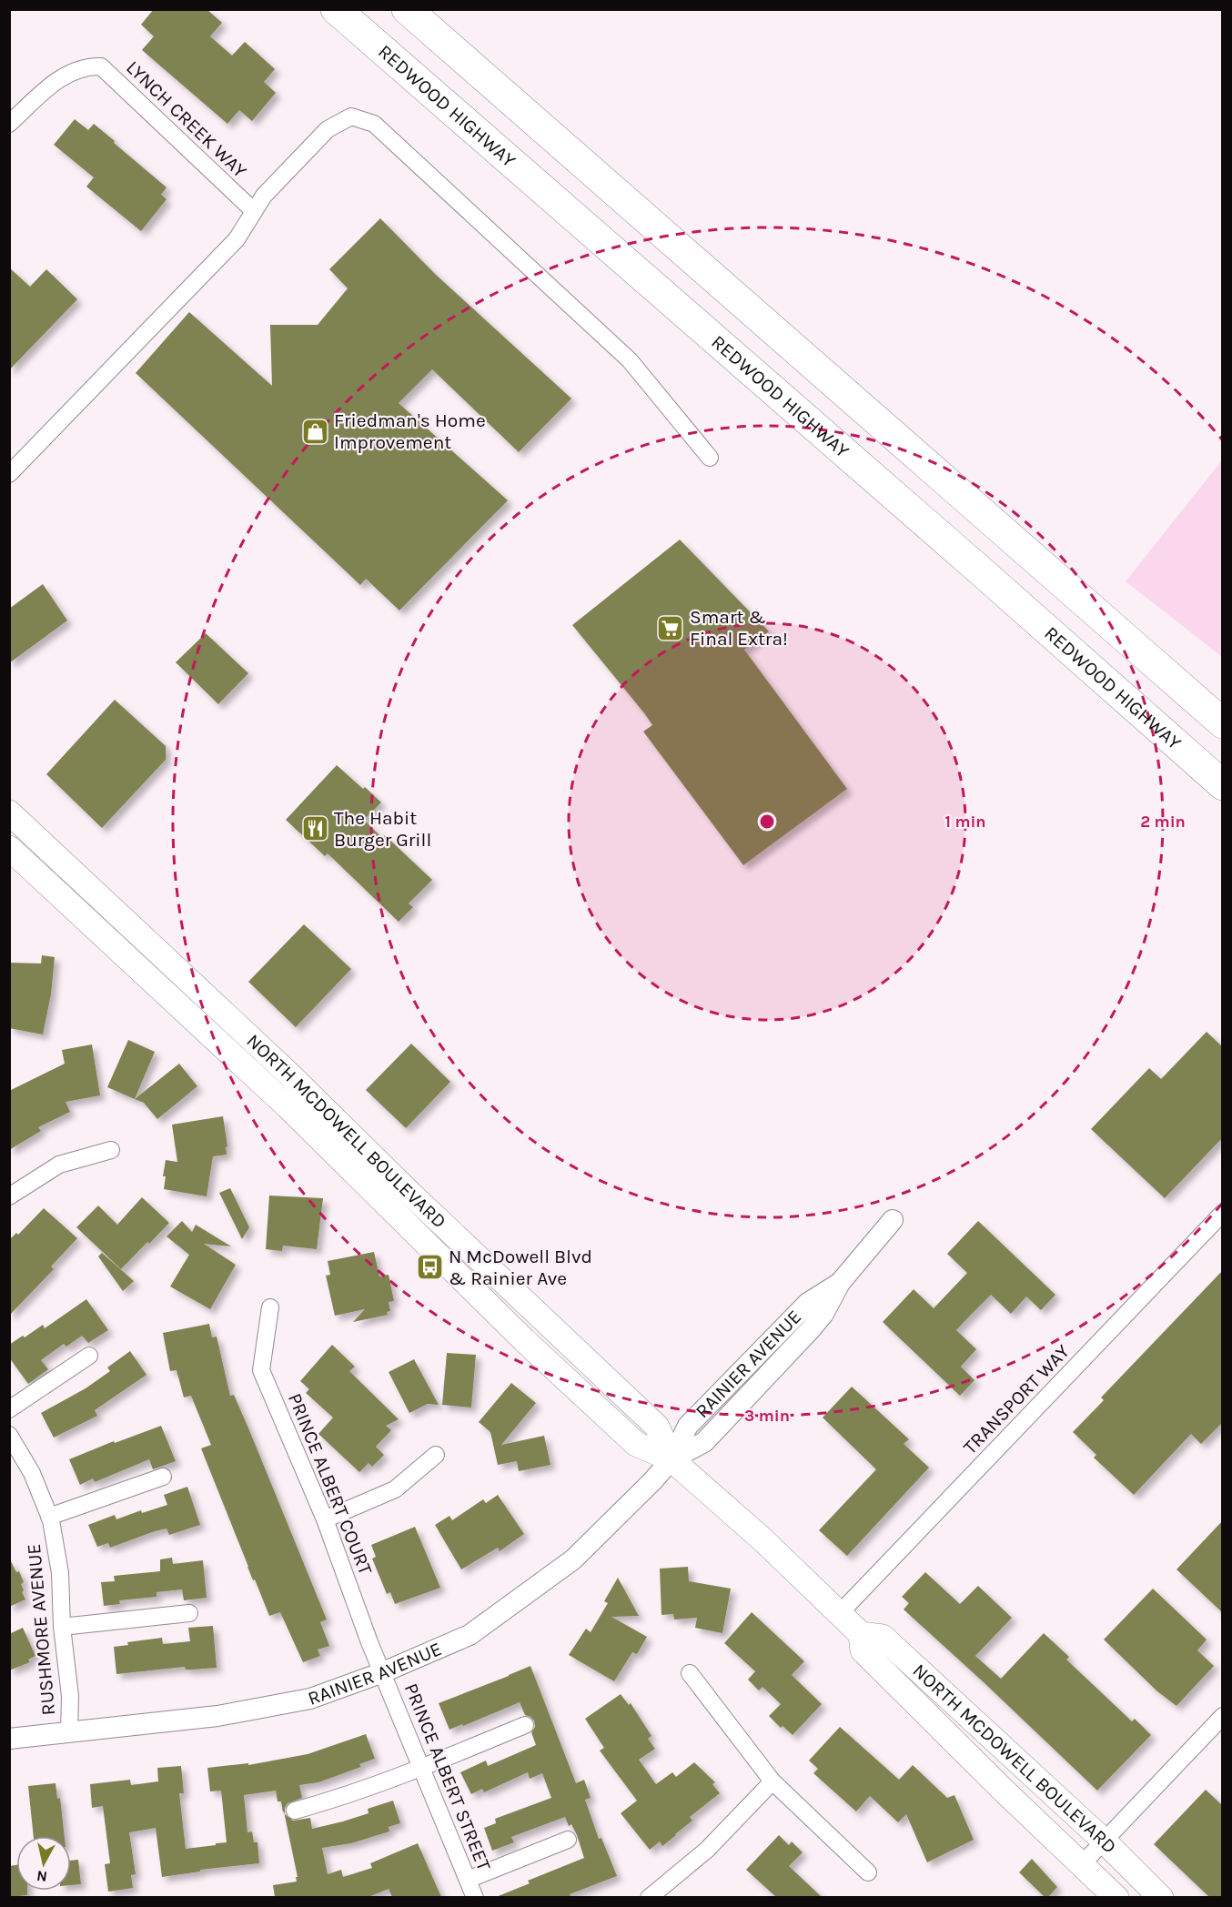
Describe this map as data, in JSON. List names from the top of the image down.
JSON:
{
  "streets": {
    "highway": ["REDWOOD HIGHWAY"],
    "main road": ["NORTH MCDOWELL BOULEVARD"],
    "street": [
      "LYNCH CREEK WAY",
      "RAINIER AVENUE",
      "TRANSPORT WAY",
      "PRINCE ALBERT COURT",
      "RUSHMORE AVENUE",
      "PRINCE ALBERT STREET"
    ]
  },
  "crossings": [
    ["NORTH MCDOWELL BOULEVARD", "RAINIER AVENUE"],
    ["NORTH MCDOWELL BOULEVARD", "TRANSPORT WAY"],
    ["RAINIER AVENUE", "PRINCE ALBERT COURT"],
    ["RAINIER AVENUE", "RUSHMORE AVENUE"],
    ["RAINIER AVENUE", "PRINCE ALBERT STREET"],
    ["PRINCE ALBERT COURT", "PRINCE ALBERT STREET"]
  ],
  "places": {
    "shop": ["Friedman's Home Improvement"],
    "supermarket": ["Smart & Final Extra!"],
    "restaurant": ["The Habit Burger Grill"],
    "bus stop": ["N McDowell Blvd & Rainier Ave"]
  },
  "north": "bottom",
  "rings": ["1 min", "2 min", "3 min"]
}
